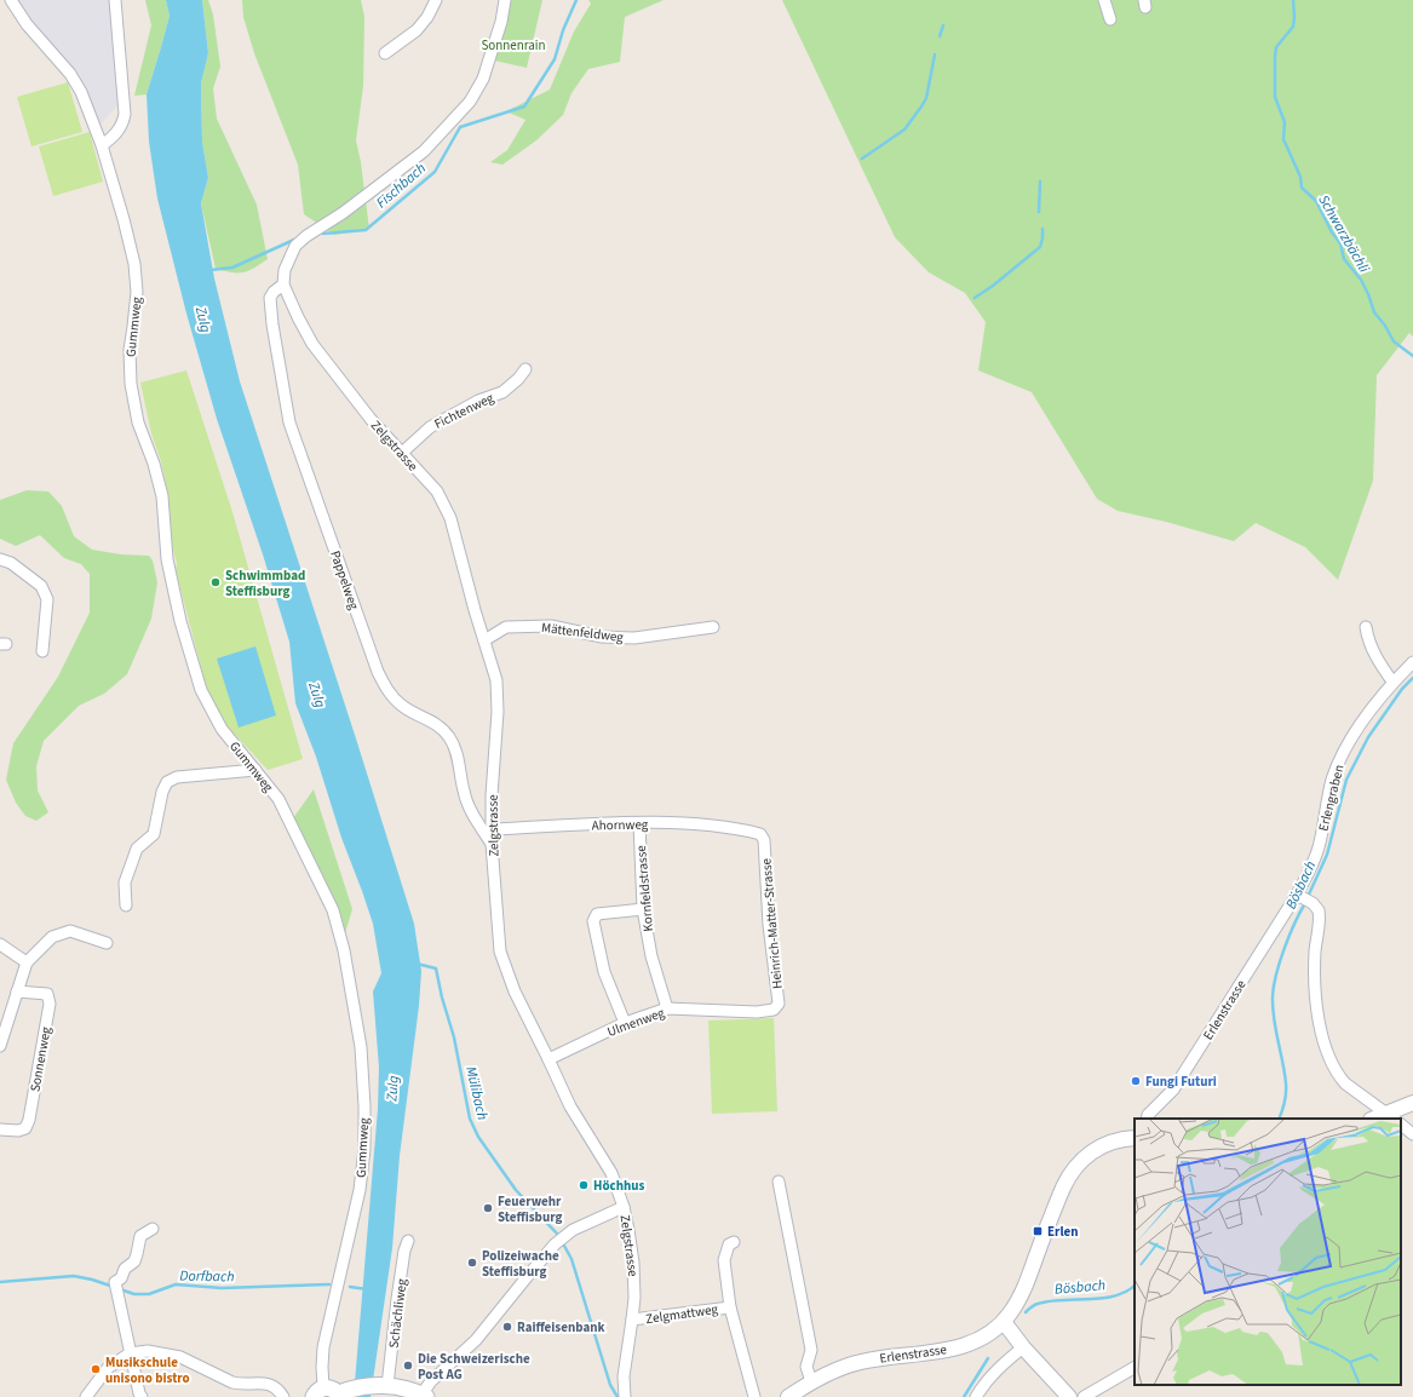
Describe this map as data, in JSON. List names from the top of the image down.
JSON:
{
  "streets": {
    "street": [
      "Gummweg",
      "Fichtenweg",
      "Zelgstrasse",
      "Pappelweg",
      "Mättenfeldweg",
      "Erlengraben",
      "Ahornweg",
      "Kornfeldstrasse",
      "Heinrich-Matter-Strasse",
      "Erlenstrasse",
      "Ulmenweg",
      "Sonnenweg",
      "Schächliweg",
      "Zelgmattweg"
    ]
  },
  "crossings": [
    ["Fichtenweg", "Zelgstrasse"],
    ["Zelgstrasse", "Pappelweg"],
    ["Zelgstrasse", "Mättenfeldweg"],
    ["Zelgstrasse", "Ahornweg"],
    ["Zelgstrasse", "Ulmenweg"],
    ["Zelgstrasse", "Zelgmattweg"],
    ["Erlengraben", "Erlenstrasse"],
    ["Ahornweg", "Kornfeldstrasse"],
    ["Ahornweg", "Heinrich-Matter-Strasse"],
    ["Kornfeldstrasse", "Ulmenweg"],
    ["Heinrich-Matter-Strasse", "Ulmenweg"]
  ],
  "water": [
    "Fischbach",
    "Schwarzbächli",
    "Zulg",
    "Bösbach",
    "Mülibach",
    "Dorfbach"
  ],
  "parks": ["Sonnenrain"],
  "places": {
    "other": [
      "Schwimmbad Steffisburg",
      "Fungi Futuri",
      "Höchhus",
      "Feuerwehr Steffisburg",
      "Polizeiwache Steffisburg",
      "Raiffeisenbank",
      "Die Schweizerische Post AG",
      "Musikschule unisono bistro"
    ],
    "transit": ["Erlen"]
  }
}
